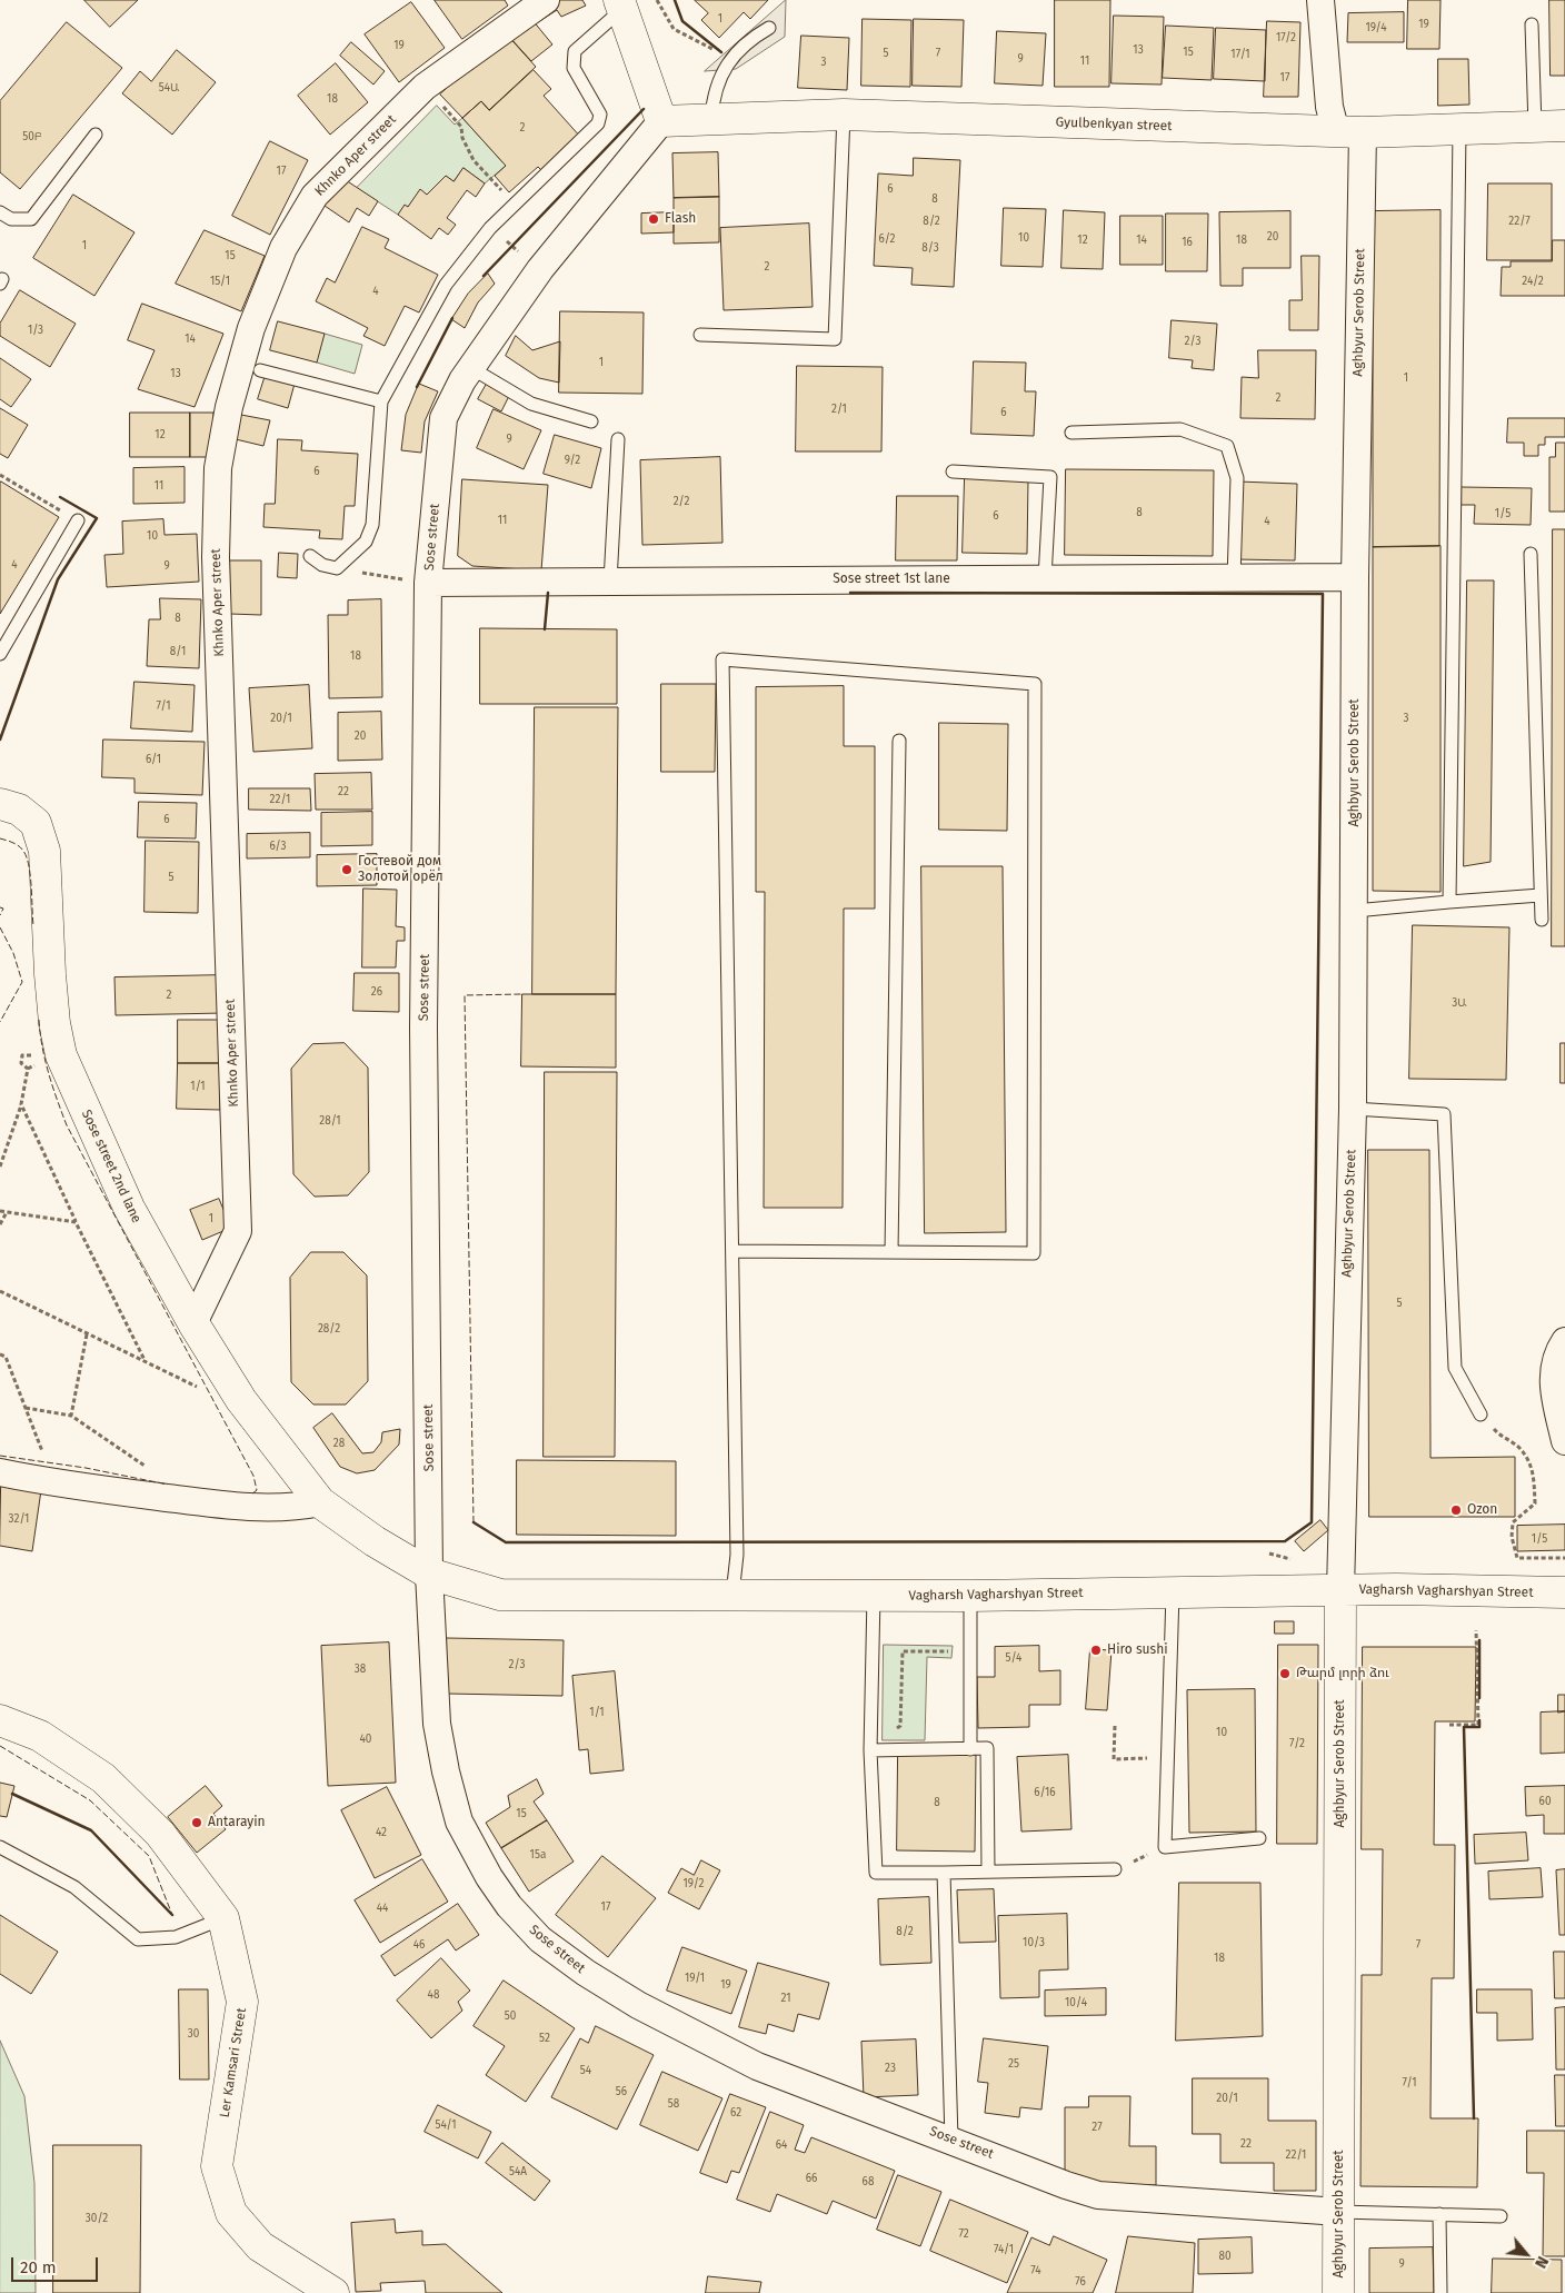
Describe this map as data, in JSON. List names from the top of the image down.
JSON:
{
  "streets": {
    "street": [
      "Gyulbenkyan street",
      "Khnko Aper street",
      "Aghbyur Serob Street",
      "Sose street",
      "Sose street 1st lane",
      "Sose street 2nd lane",
      "Vagharsh Vagharshyan Street",
      "Ler Kamsari Street"
    ]
  },
  "crossings": [
    ["Gyulbenkyan street", "Aghbyur Serob Street"],
    ["Gyulbenkyan street", "Sose street"],
    ["Khnko Aper street", "Sose street 2nd lane"],
    ["Aghbyur Serob Street", "Sose street"],
    ["Aghbyur Serob Street", "Sose street 1st lane"],
    ["Aghbyur Serob Street", "Vagharsh Vagharshyan Street"],
    ["Sose street", "Sose street 1st lane"],
    ["Sose street", "Sose street 2nd lane"],
    ["Sose street", "Vagharsh Vagharshyan Street"],
    ["Sose street 2nd lane", "Vagharsh Vagharshyan Street"]
  ],
  "places": [
    "Flash",
    "Гостевой дом Золотой орёл",
    "Ozon",
    "Hiro sushi",
    "Թարմ լորի ձու",
    "Antarayin"
  ],
  "house_numbers": [
    "1",
    "19",
    "19/4",
    "17/2",
    "19",
    "13",
    "15",
    "5",
    "7",
    "17/1",
    "9",
    "11",
    "3",
    "17",
    "54Ա",
    "18",
    "2",
    "50Բ",
    "17",
    "6",
    "8",
    "8/2",
    "22/7",
    "20",
    "10",
    "6/2",
    "12",
    "14",
    "18",
    "16",
    "1",
    "8/3",
    "15",
    "2",
    "15/1",
    "24/2",
    "4",
    "1/3",
    "14",
    "2/3",
    "1",
    "13",
    "1",
    "2",
    "2/1",
    "6",
    "12",
    "9",
    "9/2",
    "6",
    "11",
    "2/2",
    "8",
    "1/5",
    "6",
    "11",
    "4",
    "10",
    "4",
    "9",
    "8",
    "8/1",
    "18",
    "7/1",
    "20/1",
    "3",
    "20",
    "6/1",
    "22",
    "22/1",
    "6",
    "6/3",
    "5",
    "26",
    "2",
    "3Ա",
    "1/1",
    "28/1",
    "1",
    "5",
    "28/2",
    "28",
    "32/1",
    "1/5",
    "5/4",
    "2/3",
    "38",
    "1/1",
    "10",
    "40",
    "7/2",
    "6/16",
    "60",
    "8",
    "15",
    "42",
    "15a",
    "19/2",
    "17",
    "44",
    "8/2",
    "10/3",
    "46",
    "7",
    "18",
    "19/1",
    "19",
    "48",
    "21",
    "10/4",
    "50",
    "30",
    "52",
    "25",
    "23",
    "54",
    "7/1",
    "56",
    "20/1",
    "58",
    "62",
    "54/1",
    "27",
    "22",
    "64",
    "22/1",
    "54A",
    "66",
    "68",
    "30/2",
    "72",
    "74/1",
    "80",
    "9",
    "74",
    "76"
  ],
  "scale_bar": "20 m",
  "north": "bottom right"
}
